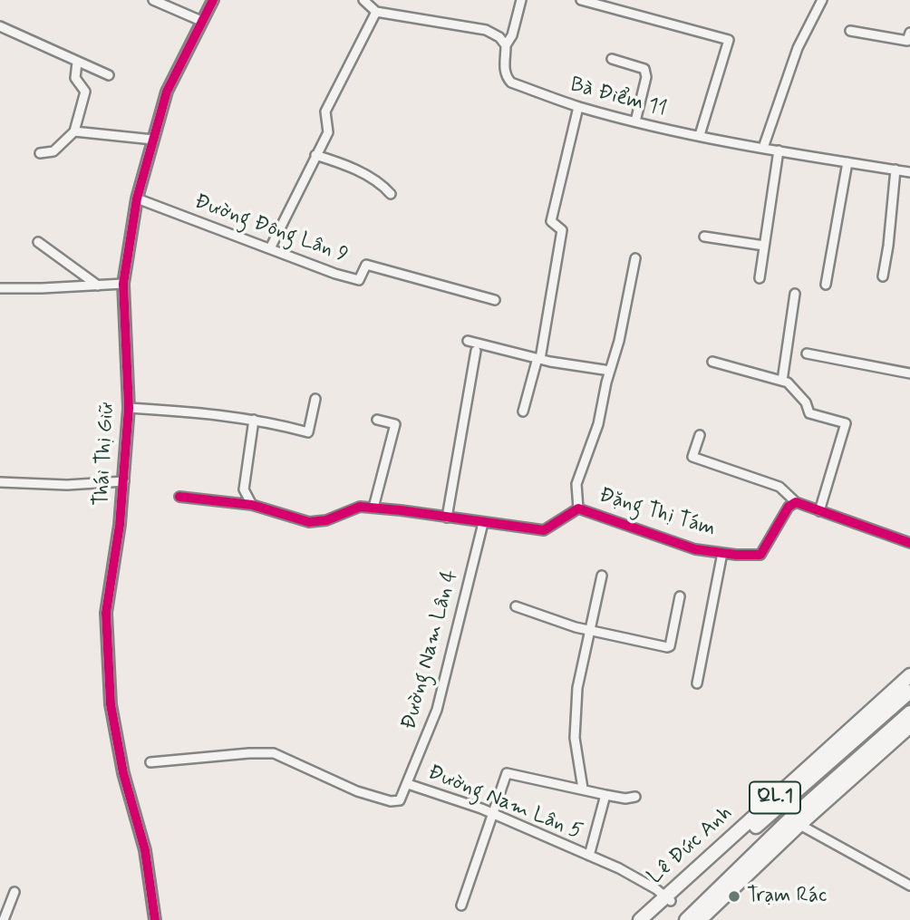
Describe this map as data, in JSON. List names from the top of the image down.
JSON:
{
  "streets": {
    "highway": ["QL.1", "Lê Đức Anh"],
    "street": [
      "Bà Điểm 11",
      "Đường Đông Lân 9",
      "Thái Thị Giữ",
      "Đặng Thị Tám",
      "Đường Nam Lân 4",
      "Đường Nam Lân 5"
    ]
  },
  "crossings": [
    ["Đường Đông Lân 9", "Thái Thị Giữ"],
    ["Đặng Thị Tám", "Đường Nam Lân 4"],
    ["Đường Nam Lân 4", "Đường Nam Lân 5"],
    ["Đường Nam Lân 5", "Lê Đức Anh"]
  ],
  "places": ["Trạm Rác"]
}
